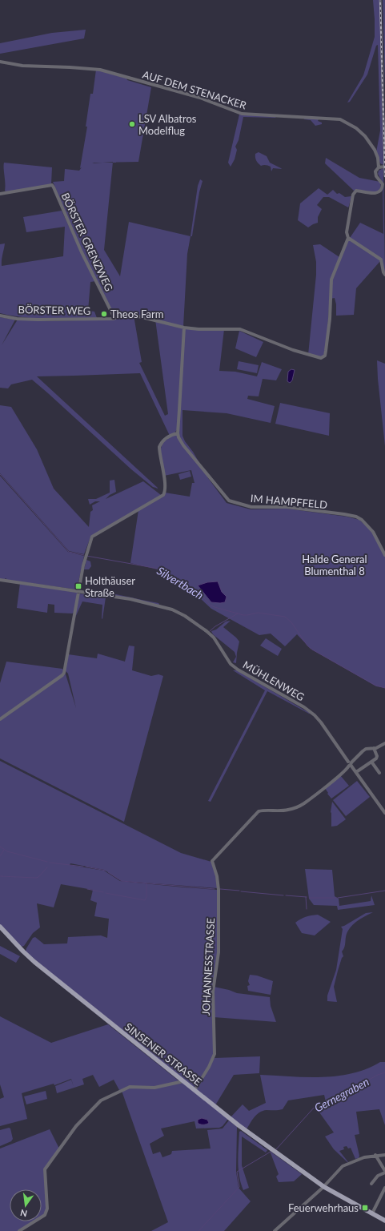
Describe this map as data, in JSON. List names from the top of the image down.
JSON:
{
  "streets": {
    "main road": ["SINSENER STRASSE"],
    "street": [
      "AUF DEM STENACKER",
      "BÖRSTER GRENZWEG",
      "BÖRSTER WEG",
      "IM HAMPFFELD",
      "MÜHLENWEG",
      "JOHANNESSTRASSE"
    ]
  },
  "crossings": [
    ["AUF DEM STENACKER", "BÖRSTER WEG"],
    ["BÖRSTER GRENZWEG", "BÖRSTER WEG"],
    ["MÜHLENWEG", "JOHANNESSTRASSE"],
    ["JOHANNESSTRASSE", "SINSENER STRASSE"]
  ],
  "water": ["Silvertbach", "Gernegraben"],
  "parks": ["Halde General Blumenthal 8"],
  "places": {
    "other": ["LSV Albatros Modelflug", "Theos Farm"],
    "transit": ["Holthäuser Straße", "Feuerwehrhaus"]
  },
  "north": "bottom"
}
